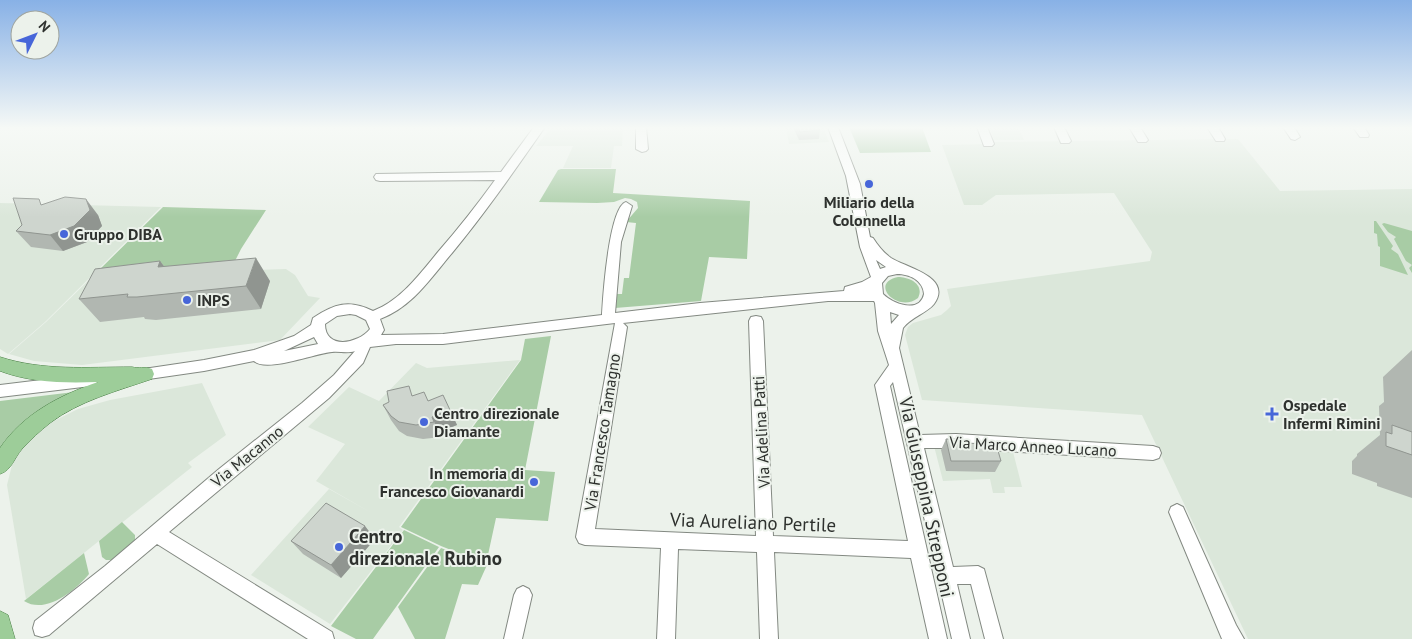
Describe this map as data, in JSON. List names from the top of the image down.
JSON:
{
  "streets": {
    "street": [
      "Via Francesco Tamagno",
      "Via Adelina Patti",
      "Via Marco Anneo Lucano",
      "Via Macanno",
      "Via Giuseppina Strepponi",
      "Via Aureliano Pertile"
    ]
  },
  "crossings": [
    ["Via Francesco Tamagno", "Via Aureliano Pertile"],
    ["Via Adelina Patti", "Via Aureliano Pertile"],
    ["Via Giuseppina Strepponi", "Via Aureliano Pertile"]
  ],
  "places": {
    "other": [
      "Miliario della Colonnella",
      "Gruppo DIBA",
      "INPS",
      "Centro direzionale Diamante",
      "In memoria di Francesco Giovanardi",
      "Centro direzionale Rubino"
    ],
    "health": ["Ospedale Infermi Rimini"]
  },
  "north": "top right"
}
